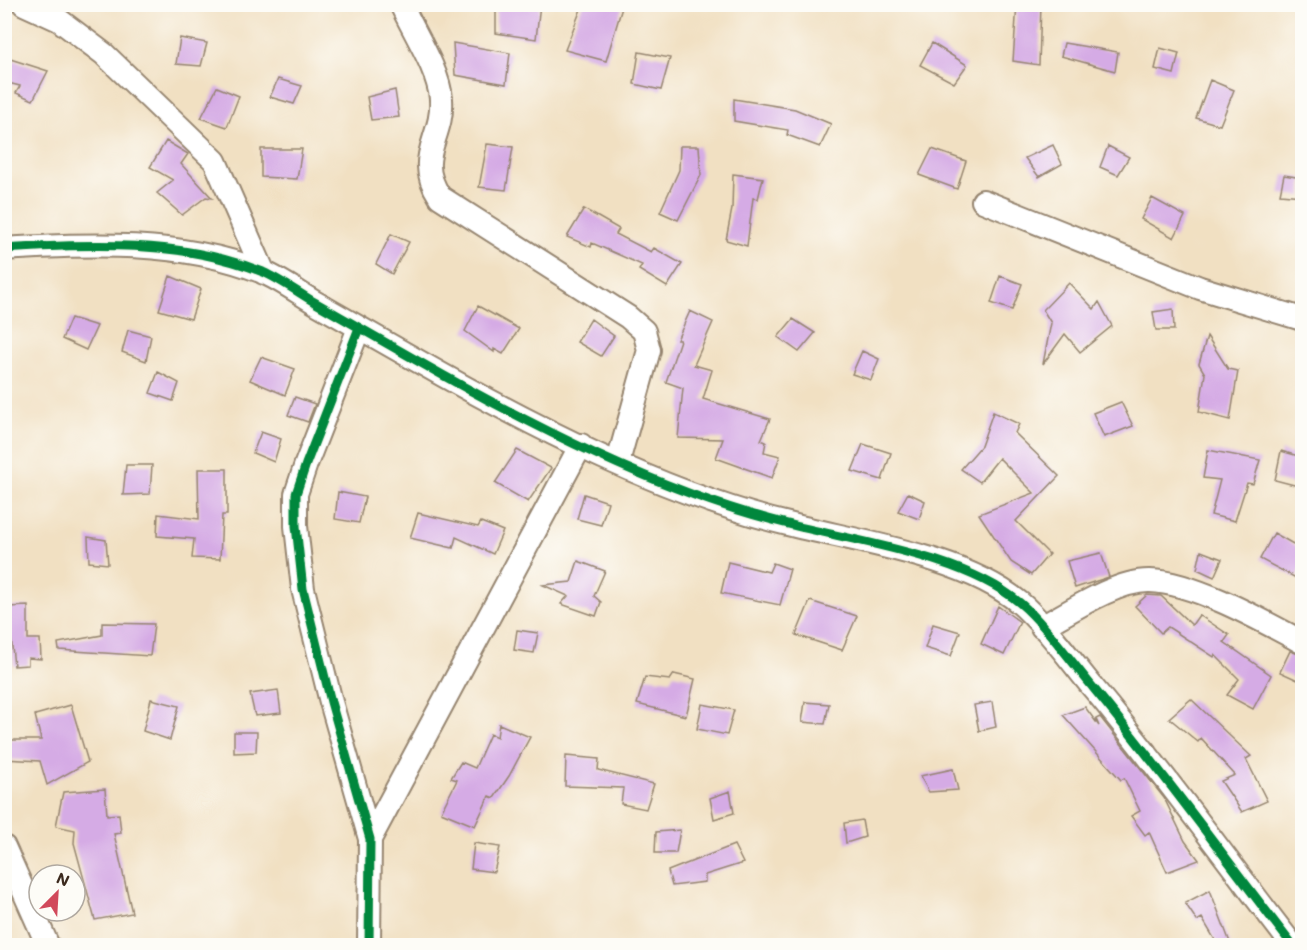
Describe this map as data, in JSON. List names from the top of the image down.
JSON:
{
  "north": "top right"
}
